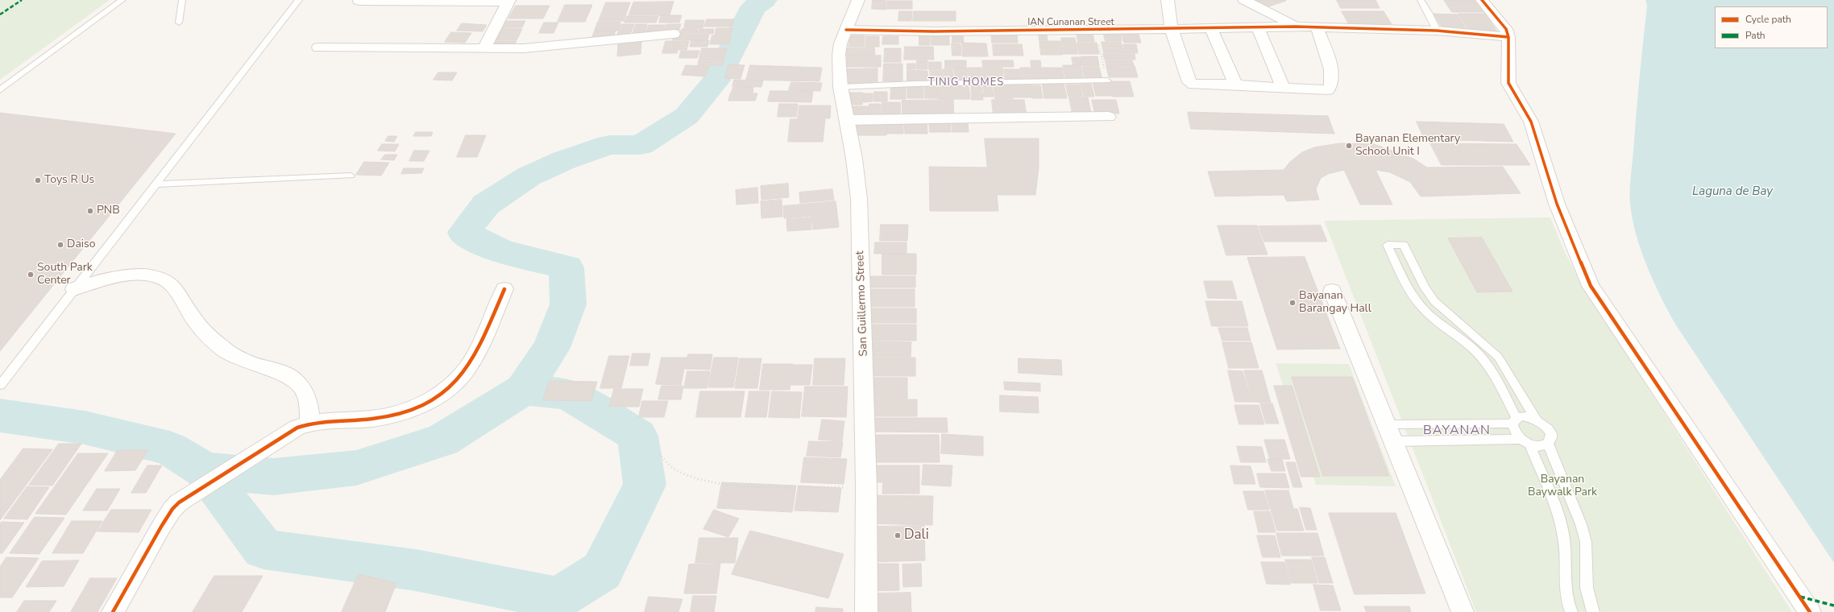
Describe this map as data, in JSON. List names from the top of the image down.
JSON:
{
  "streets": {
    "street": ["IAN Cunanan Street", "San Guillermo Street"]
  },
  "crossings": [
    ["IAN Cunanan Street", "San Guillermo Street"]
  ],
  "districts": ["TINIG HOMES", "BAYANAN"],
  "water": ["Laguna de Bay"],
  "parks": ["Bayanan Baywalk Park"],
  "places": [
    "Bayanan Elementary School Unit I",
    "Toys R Us",
    "PNB",
    "Daiso",
    "South Park Center",
    "Bayanan Barangay Hall",
    "Dali"
  ],
  "legend": ["Cycle path", "Path"]
}
